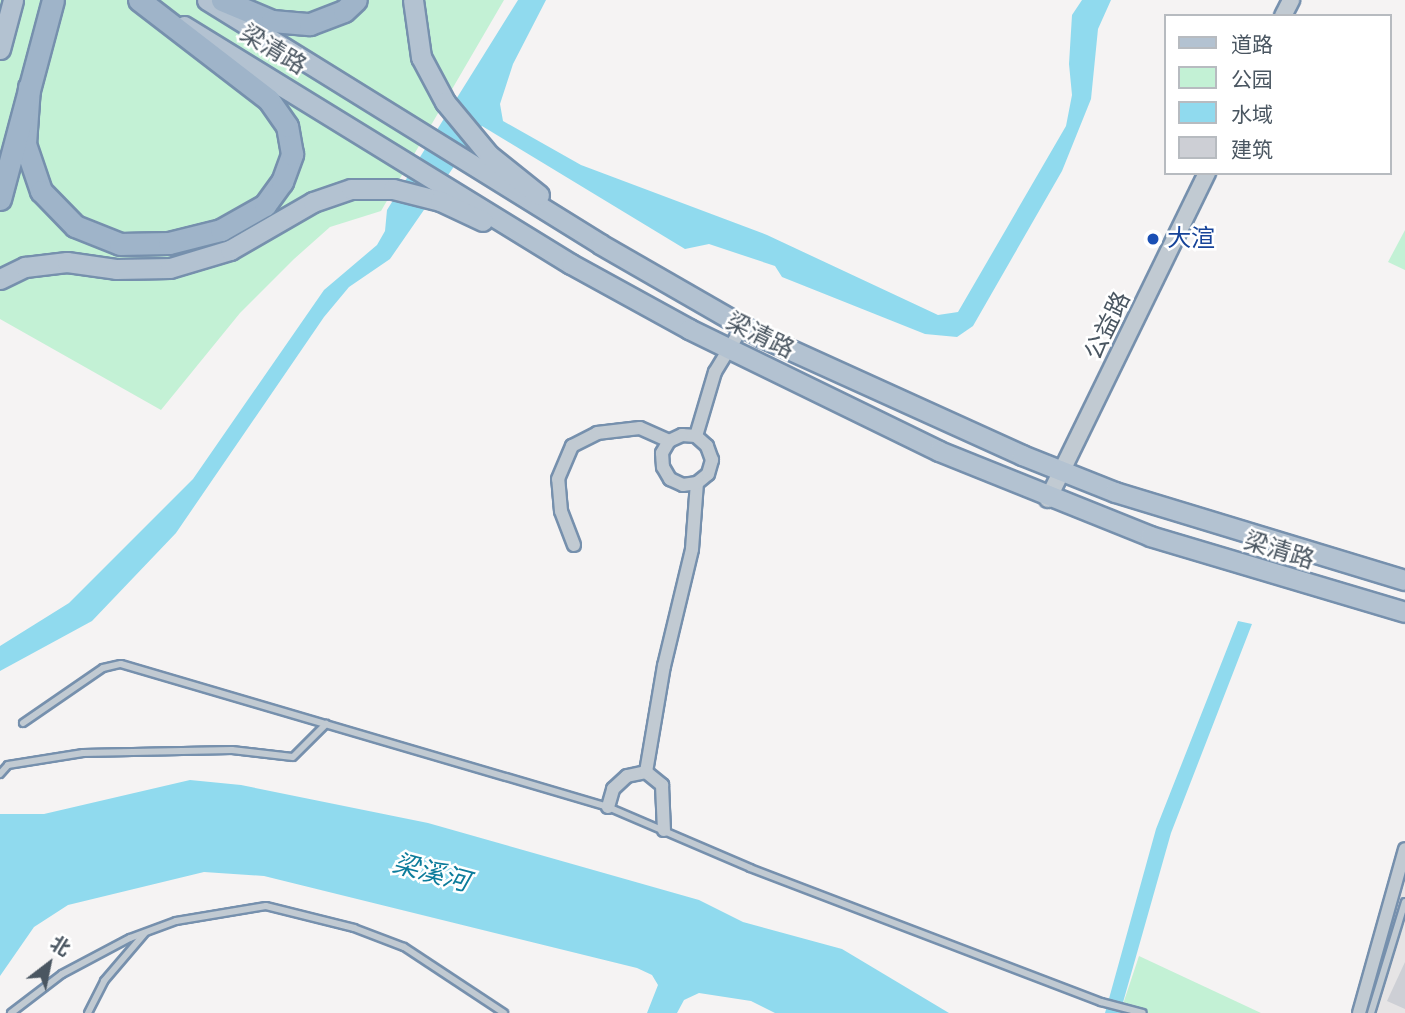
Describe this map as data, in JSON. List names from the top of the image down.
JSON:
{
  "streets": {
    "main road": ["梁清路"],
    "street": ["公益路"]
  },
  "crossings": [
    ["梁清路", "公益路"]
  ],
  "water": ["梁溪河"],
  "places": ["大渲"],
  "legend": [
    "道路",
    "公园",
    "水域",
    "建筑"
  ],
  "north": "top right"
}
